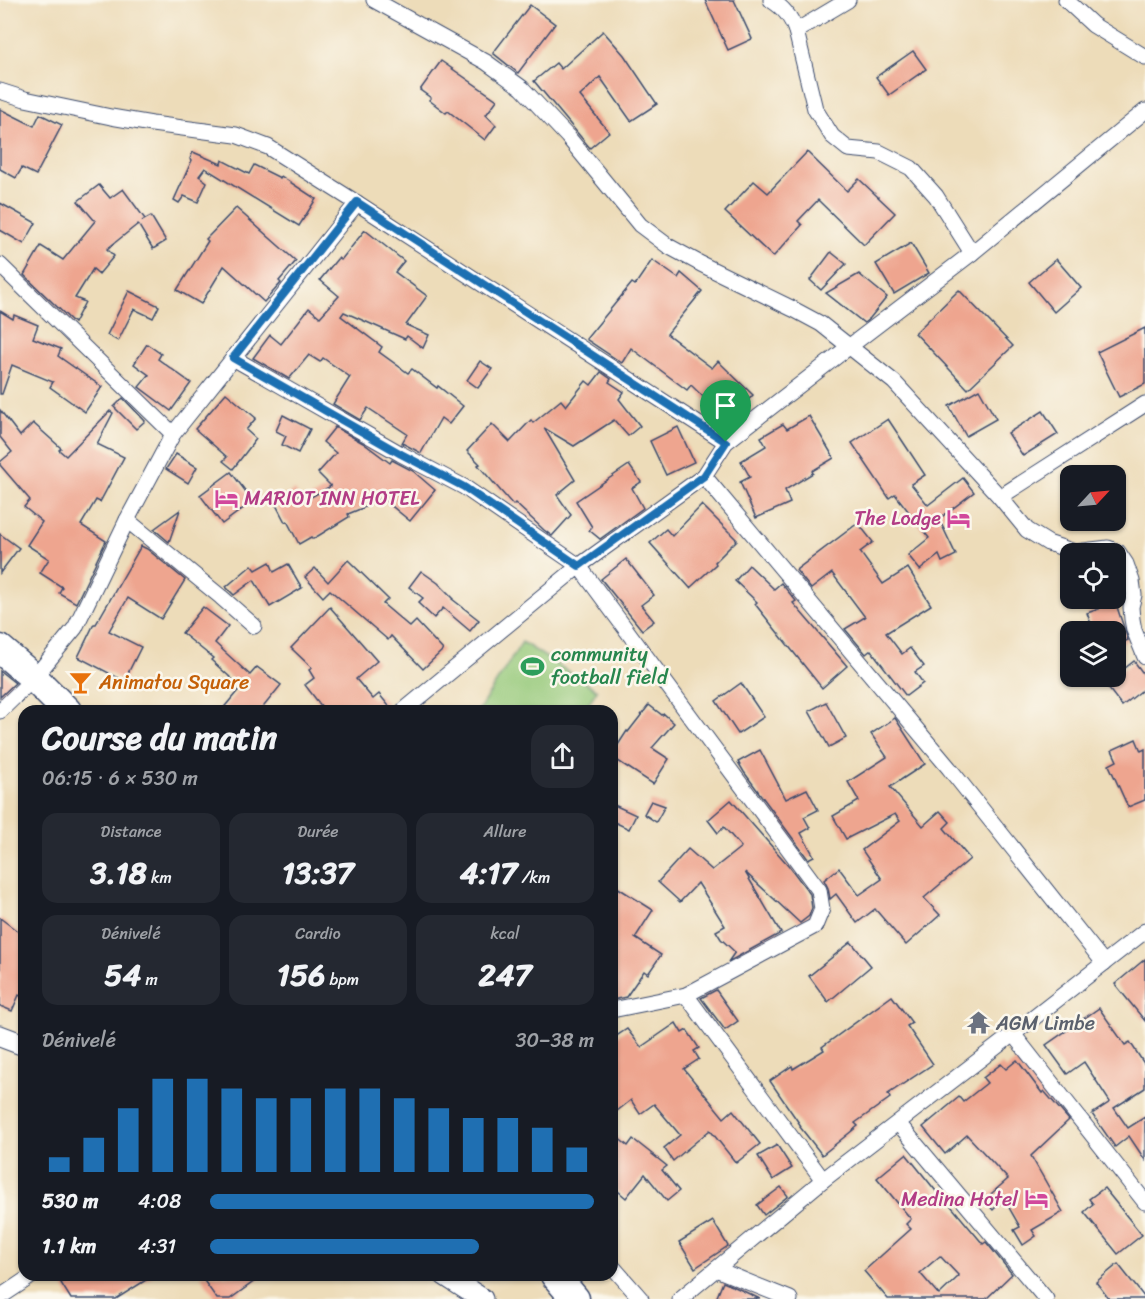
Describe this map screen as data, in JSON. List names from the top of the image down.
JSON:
{
  "places": {
    "hotel": ["MARIOT INN HOTEL", "The Lodge", "Medina Hotel"],
    "sports": ["community football field"],
    "bar": ["Animatou Square"],
    "temple": ["AGM Limbe"]
  },
  "north": "top right",
  "page": {
    "heading": ["Course du matin", "06:15 · 6 × 530 m"],
    "stats": [
      ["Distance", "3.18 km"],
      ["Durée", "13:37"],
      ["Allure", "4:17 /km"],
      ["Dénivelé", "54 m"],
      ["Cardio", "156 bpm"],
      ["kcal", "247"]
    ],
    "chart": ["Dénivelé", "30–38 m"],
    "list": [
      {
        "name": "530 m",
        "note": "4:08"
      },
      {
        "name": "1.1 km",
        "note": "4:31"
      }
    ]
  }
}
